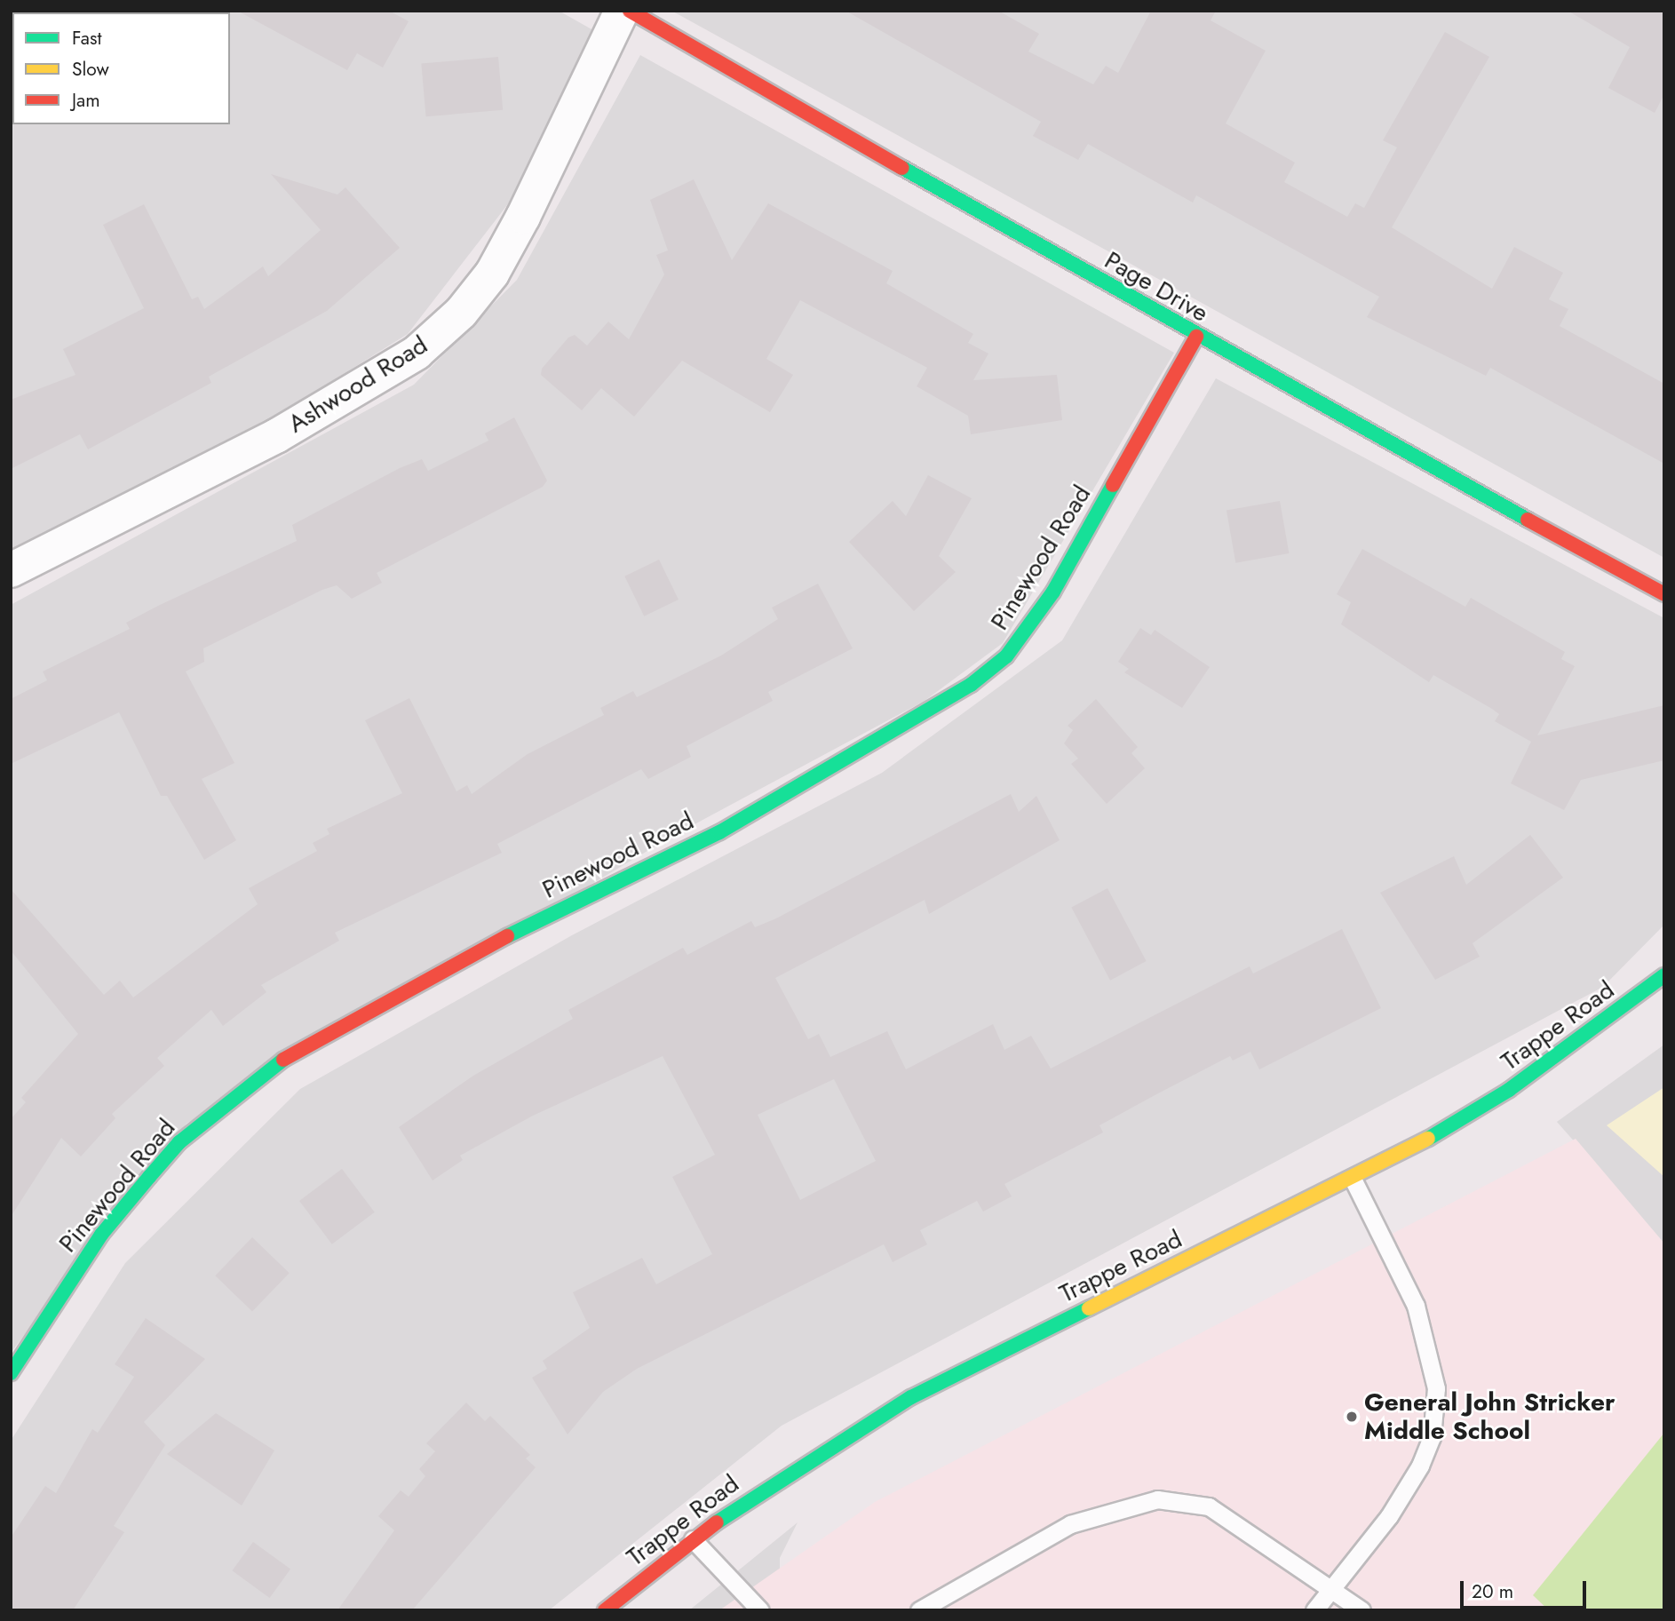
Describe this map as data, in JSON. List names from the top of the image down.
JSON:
{
  "streets": {
    "street": [
      "Page Drive",
      "Ashwood Road",
      "Pinewood Road",
      "Trappe Road"
    ]
  },
  "crossings": [
    ["Page Drive", "Pinewood Road"]
  ],
  "places": ["General John Stricker Middle School"],
  "legend": ["Fast", "Slow", "Jam"],
  "scale_bar": "20 m"
}
